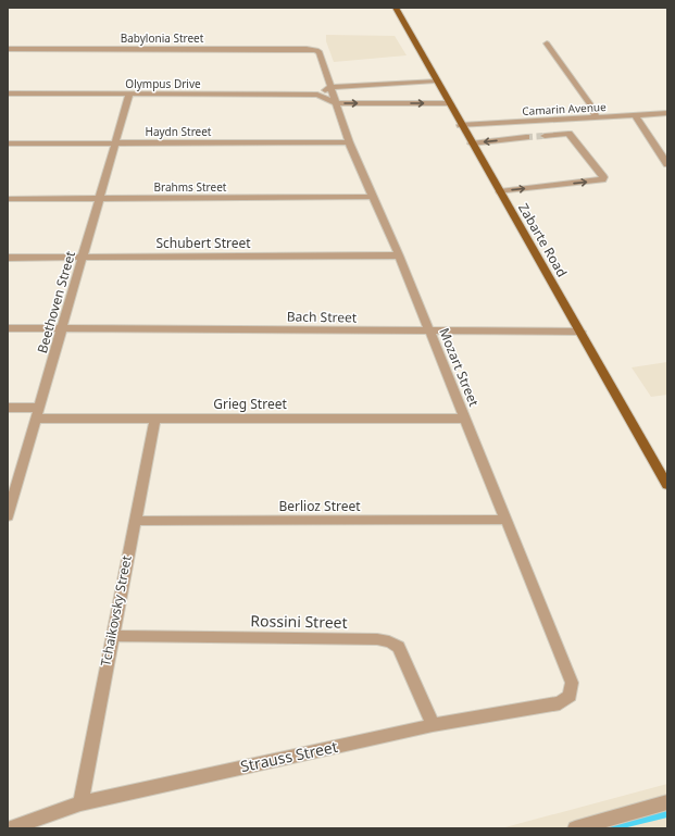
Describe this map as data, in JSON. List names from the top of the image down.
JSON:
{
  "streets": {
    "main road": ["Zabarte Road"],
    "street": [
      "Babylonia Street",
      "Olympus Drive",
      "Camarin Avenue",
      "Haydn Street",
      "Brahms Street",
      "Schubert Street",
      "Beethoven Street",
      "Bach Street",
      "Mozart Street",
      "Grieg Street",
      "Berlioz Street",
      "Tchaikovsky Street",
      "Rossini Street",
      "Strauss Street"
    ]
  },
  "crossings": [
    ["Babylonia Street", "Mozart Street"],
    ["Olympus Drive", "Zabarte Road"],
    ["Olympus Drive", "Beethoven Street"],
    ["Olympus Drive", "Mozart Street"],
    ["Camarin Avenue", "Zabarte Road"],
    ["Haydn Street", "Beethoven Street"],
    ["Haydn Street", "Mozart Street"],
    ["Brahms Street", "Beethoven Street"],
    ["Brahms Street", "Mozart Street"],
    ["Zabarte Road", "Bach Street"],
    ["Schubert Street", "Beethoven Street"],
    ["Schubert Street", "Mozart Street"],
    ["Beethoven Street", "Bach Street"],
    ["Beethoven Street", "Grieg Street"],
    ["Bach Street", "Mozart Street"],
    ["Mozart Street", "Grieg Street"],
    ["Mozart Street", "Berlioz Street"],
    ["Mozart Street", "Strauss Street"],
    ["Grieg Street", "Tchaikovsky Street"],
    ["Berlioz Street", "Tchaikovsky Street"],
    ["Tchaikovsky Street", "Rossini Street"],
    ["Tchaikovsky Street", "Strauss Street"],
    ["Rossini Street", "Strauss Street"]
  ]
}
